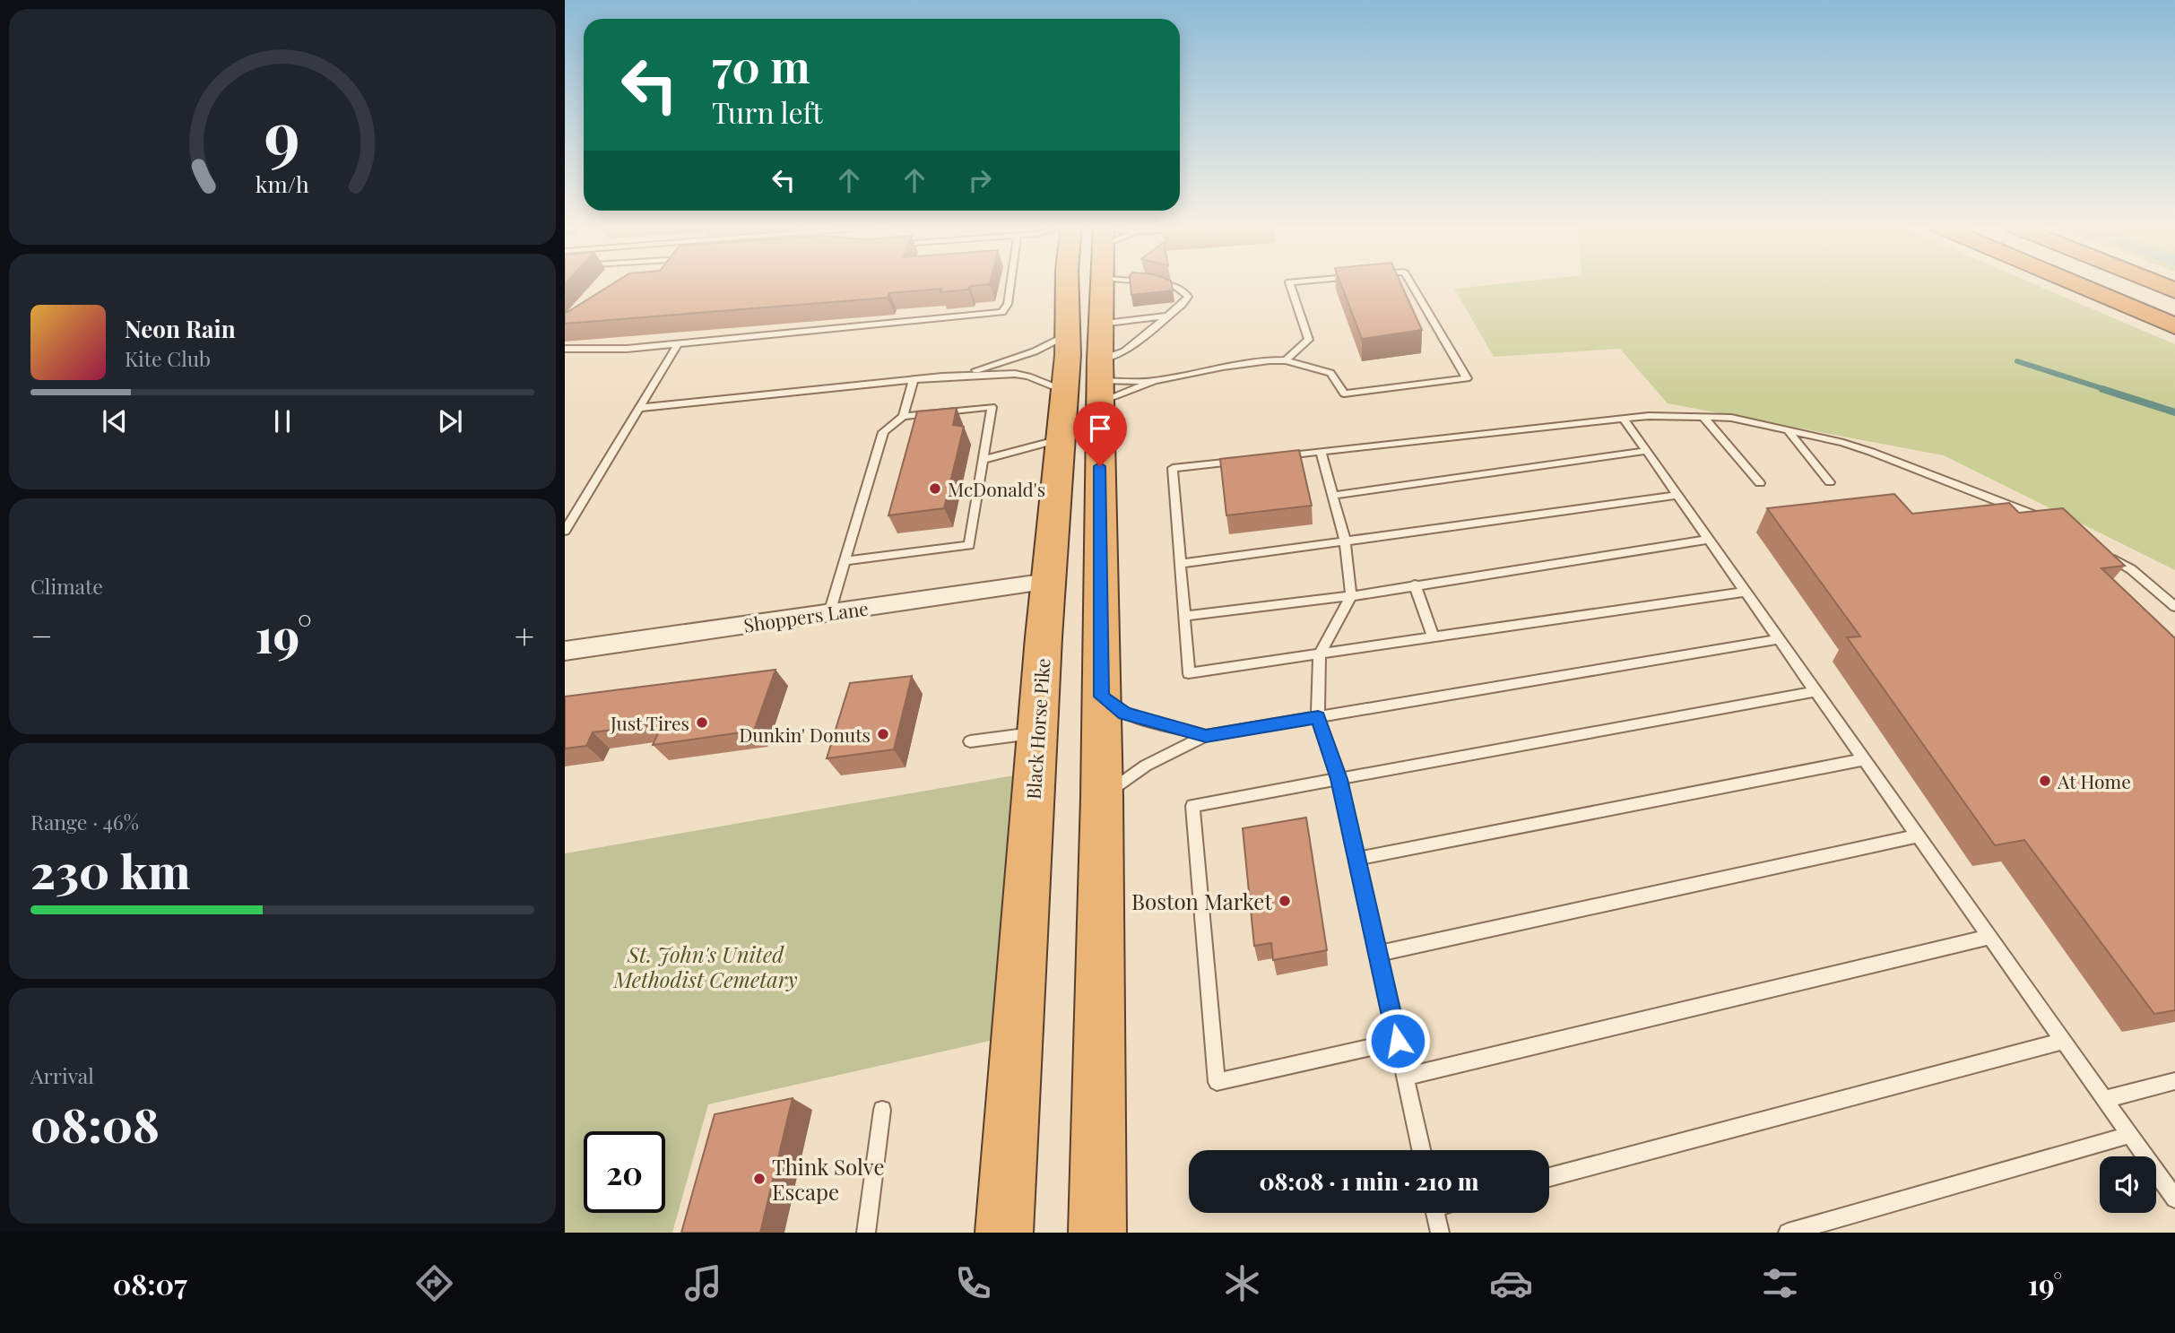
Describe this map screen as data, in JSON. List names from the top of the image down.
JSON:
{
  "streets": {
    "highway": ["Black Horse Pike"],
    "street": ["Shoppers Lane"]
  },
  "crossings": [
    ["Shoppers Lane", "Black Horse Pike"]
  ],
  "parks": ["St. John's United Methodist Cemetary"],
  "places": [
    "McDonald's",
    "Just Tires",
    "Dunkin' Donuts",
    "At Home",
    "Boston Market",
    "Think Solve Escape"
  ],
  "page": {
    "turn": ["70 m", "Turn left"],
    "song": ["Neon Rain", "Kite Club"],
    "tile": [
      "Climate",
      ["Range · 46%", "230 km"],
      ["Arrival", "08:08"]
    ],
    "heat": ["−", "19°", "+"],
    "limit": "20",
    "trip": "08:08 · 1 min · 210 m",
    "tabs": ["08:07", "19°"],
    "gauge": ["9", "km/h"]
  }
}
